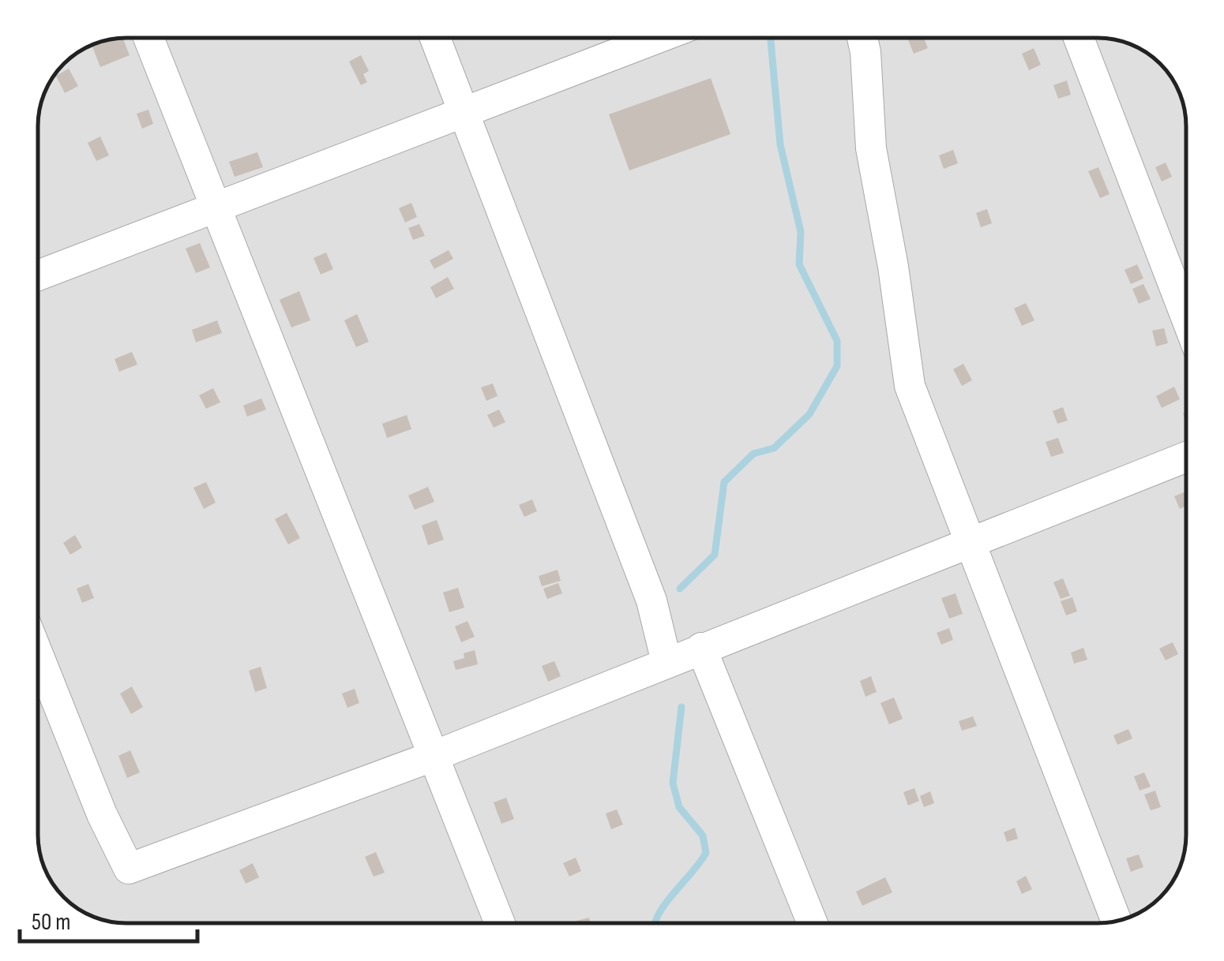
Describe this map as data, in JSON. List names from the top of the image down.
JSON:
{
  "scale_bar": "50 m"
}
